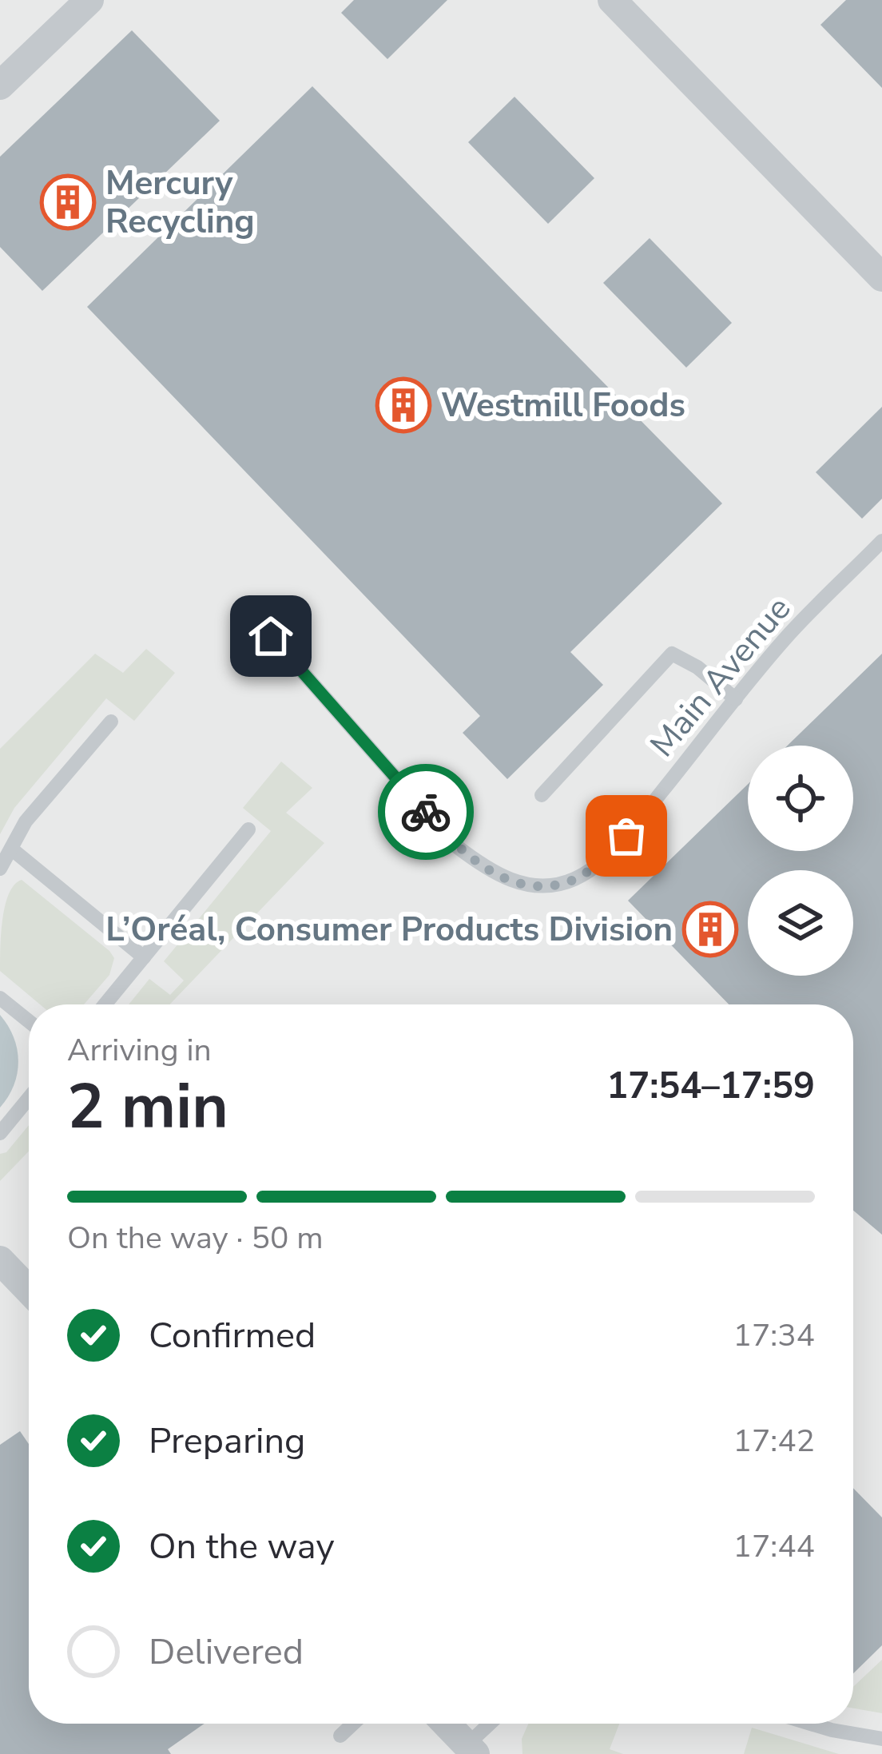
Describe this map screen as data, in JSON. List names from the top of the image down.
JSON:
{
  "streets": {
    "lane": ["Main Avenue"]
  },
  "places": {
    "building": ["Mercury Recycling", "Westmill Foods", "L’Oréal, Consumer Products Division"]
  },
  "page": {
    "heading": ["2 min", "Arriving in", "17:54–17:59"],
    "bar": "On the way · 50 m",
    "list": [
      ["Confirmed", "17:34"],
      ["Preparing", "17:42"],
      ["On the way", "17:44"],
      "Delivered"
    ]
  }
}
